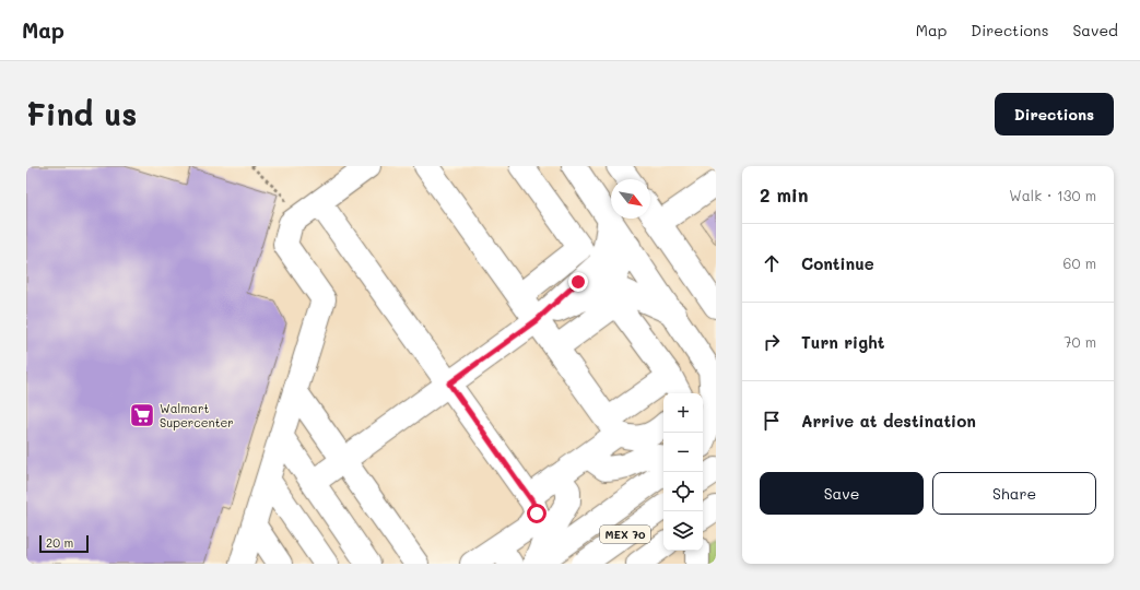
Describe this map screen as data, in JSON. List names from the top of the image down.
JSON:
{
  "streets": {
    "main road": ["MEX 70"]
  },
  "places": {
    "supermarket": ["Walmart Supercenter"]
  },
  "scale_bar": "20 m",
  "north": "bottom right",
  "page": {
    "header": "Map",
    "nav": ["Map", "Directions", "Saved"],
    "buttons": [
      "Directions",
      ["Save", "Share"]
    ],
    "title": "Find us",
    "heading": ["2 min", "Walk · 130 m"],
    "list": [
      ["Continue", "60 m"],
      ["Turn right", "70 m"],
      "Arrive at destination"
    ],
    "map_buttons": ["+", "−"],
    "scale": "20 m"
  }
}
